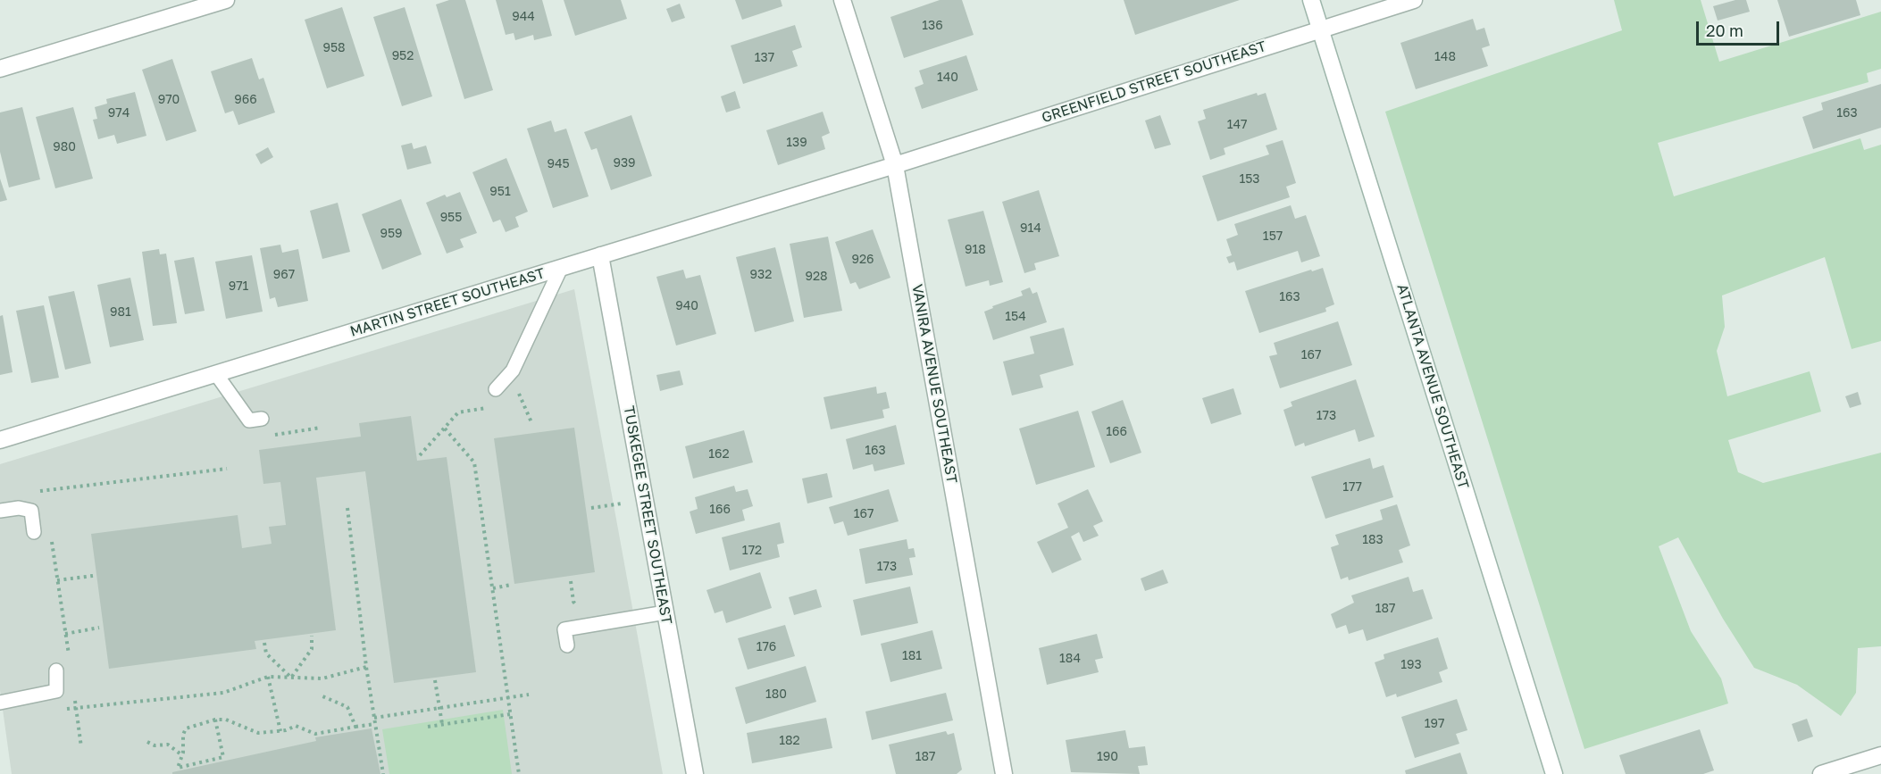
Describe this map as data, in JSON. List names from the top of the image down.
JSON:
{
  "streets": {
    "street": [
      "GREENFIELD STREET SOUTHEAST",
      "MARTIN STREET SOUTHEAST",
      "VANIRA AVENUE SOUTHEAST",
      "ATLANTA AVENUE SOUTHEAST",
      "TUSKEGEE STREET SOUTHEAST"
    ]
  },
  "crossings": [
    ["GREENFIELD STREET SOUTHEAST", "MARTIN STREET SOUTHEAST"],
    ["GREENFIELD STREET SOUTHEAST", "VANIRA AVENUE SOUTHEAST"],
    ["GREENFIELD STREET SOUTHEAST", "ATLANTA AVENUE SOUTHEAST"],
    ["MARTIN STREET SOUTHEAST", "VANIRA AVENUE SOUTHEAST"],
    ["MARTIN STREET SOUTHEAST", "TUSKEGEE STREET SOUTHEAST"]
  ],
  "house_numbers": [
    "944",
    "136",
    "958",
    "952",
    "148",
    "137",
    "140",
    "970",
    "966",
    "974",
    "163",
    "147",
    "139",
    "980",
    "939",
    "945",
    "153",
    "951",
    "955",
    "914",
    "959",
    "157",
    "918",
    "926",
    "967",
    "932",
    "928",
    "971",
    "163",
    "940",
    "981",
    "154",
    "167",
    "173",
    "166",
    "163",
    "162",
    "177",
    "166",
    "167",
    "183",
    "172",
    "173",
    "187",
    "176",
    "181",
    "184",
    "193",
    "180",
    "197",
    "182",
    "187",
    "190"
  ],
  "scale_bar": "20 m"
}
